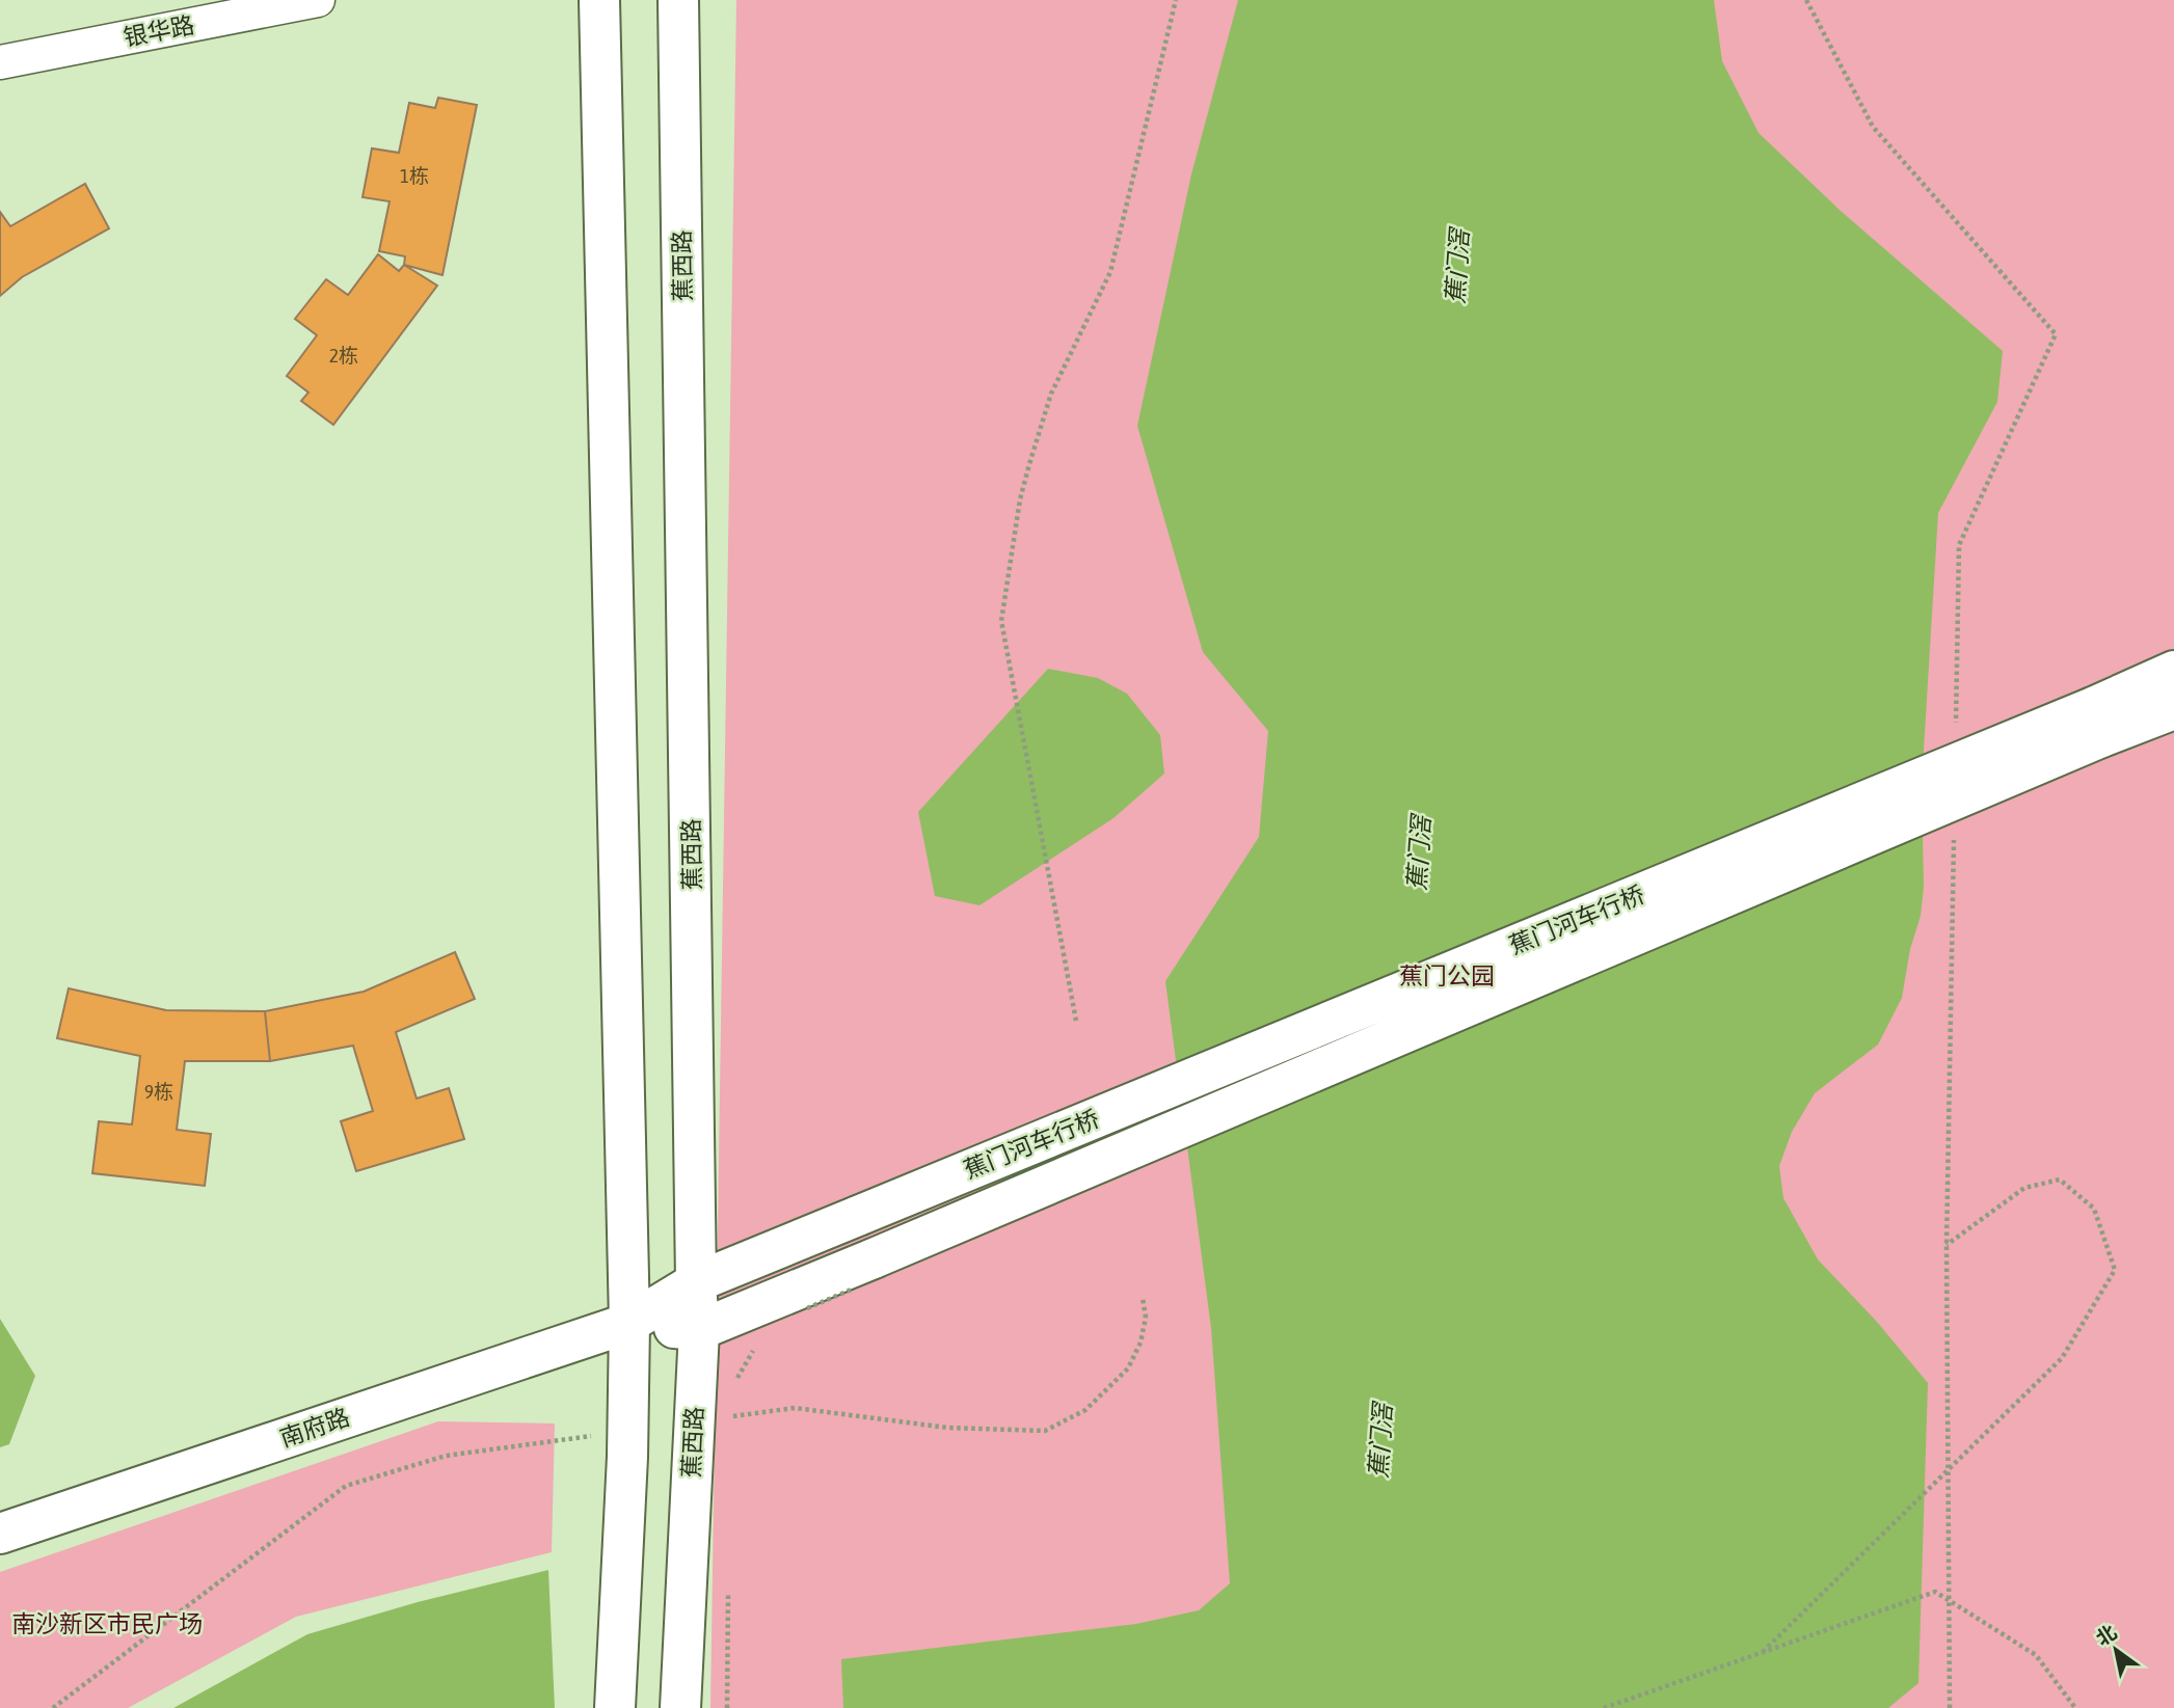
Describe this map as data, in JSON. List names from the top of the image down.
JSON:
{
  "streets": {
    "street": [
      "银华路",
      "蕉西路",
      "蕉门河车行桥",
      "南府路"
    ]
  },
  "crossings": [
    ["蕉西路", "南府路"],
    ["蕉门河车行桥", "南府路"]
  ],
  "water": ["蕉门滘"],
  "parks": ["蕉门公园", "南沙新区市民广场"],
  "house_numbers": ["1栋", "2栋", "9栋"],
  "north": "top left"
}
